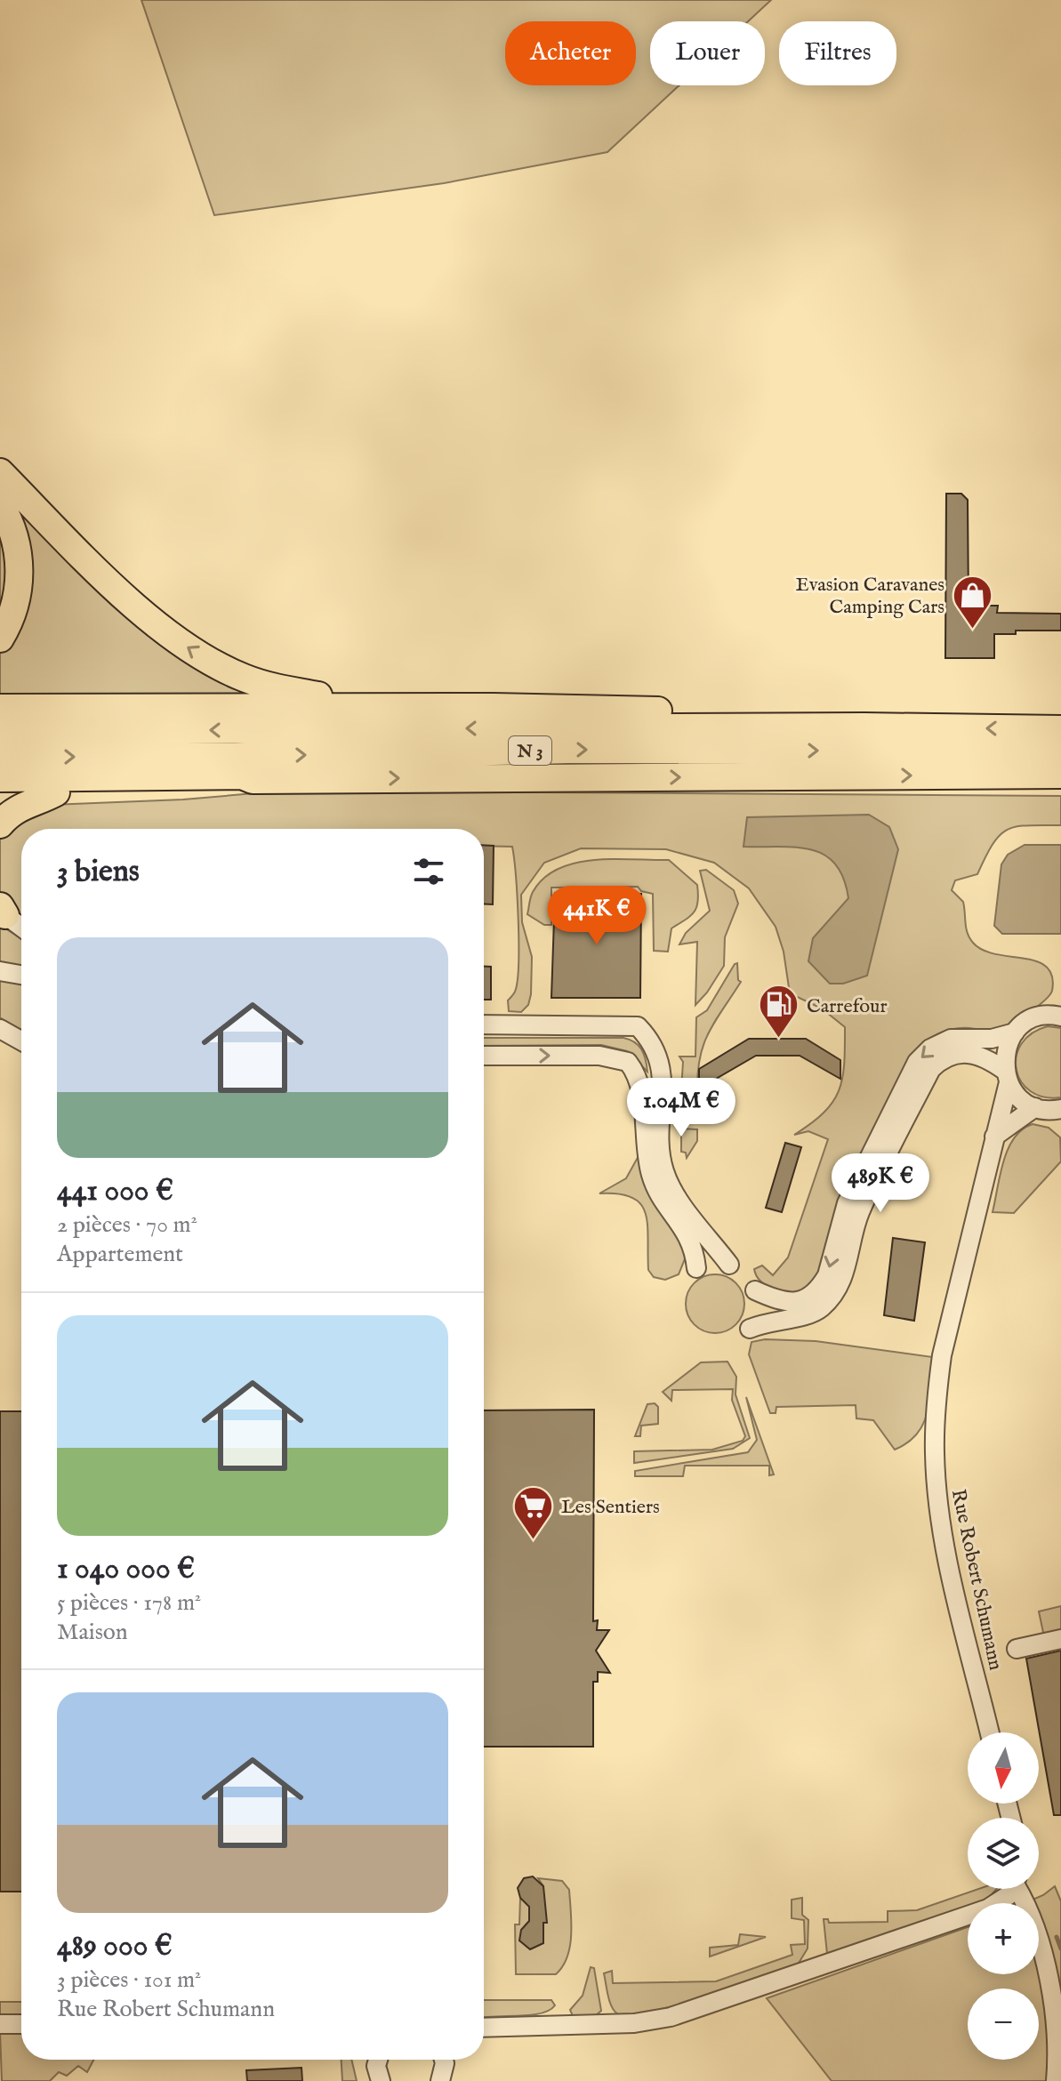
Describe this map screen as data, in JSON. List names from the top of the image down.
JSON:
{
  "streets": {
    "highway": ["N 3"],
    "street": ["Rue Robert Schumann"]
  },
  "places": {
    "shop": ["Evasion Caravanes Camping Cars"],
    "fuel station": ["Carrefour"],
    "supermarket": ["Les Sentiers"]
  },
  "north": "bottom",
  "page": {
    "chip": ["Acheter", "Louer", "Filtres"],
    "heading": "3 biens",
    "price": ["441K €", "1.04M €", "489K €"],
    "list": [
      {
        "name": "441 000 €",
        "note": "2 pièces · 70 m² · Appartement"
      },
      {
        "name": "1 040 000 €",
        "note": "5 pièces · 178 m² · Maison"
      },
      {
        "name": "489 000 €",
        "note": "3 pièces · 101 m² · Rue Robert Schumann"
      }
    ],
    "map_buttons": ["+", "−"]
  }
}
